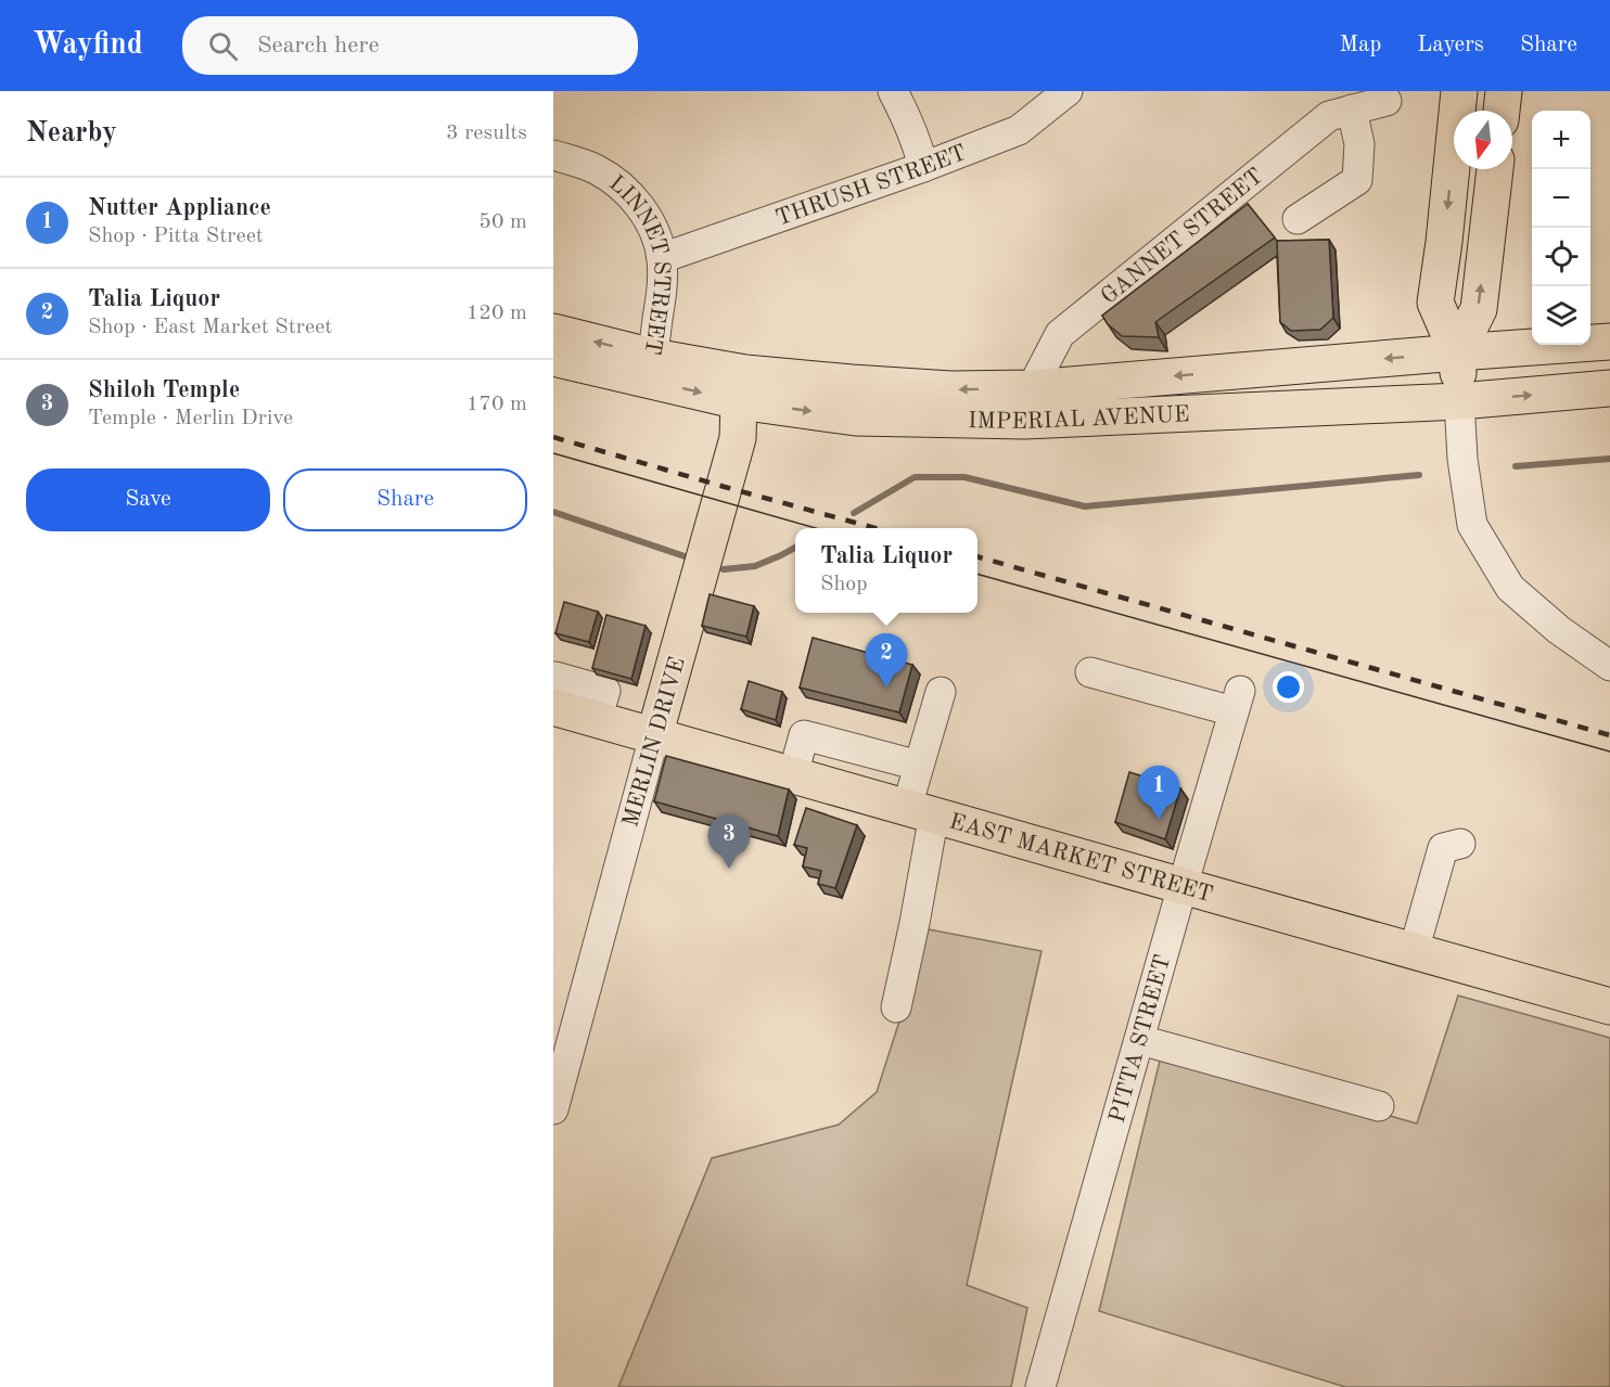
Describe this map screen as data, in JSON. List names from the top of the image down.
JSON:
{
  "streets": {
    "main road": ["IMPERIAL AVENUE", "MERLIN DRIVE", "EAST MARKET STREET"],
    "street": [
      "THRUSH STREET",
      "GANNET STREET",
      "LINNET STREET",
      "PITTA STREET"
    ]
  },
  "crossings": [
    ["THRUSH STREET", "LINNET STREET"],
    ["GANNET STREET", "IMPERIAL AVENUE"],
    ["LINNET STREET", "IMPERIAL AVENUE"],
    ["IMPERIAL AVENUE", "MERLIN DRIVE"],
    ["MERLIN DRIVE", "EAST MARKET STREET"],
    ["EAST MARKET STREET", "PITTA STREET"]
  ],
  "north": "bottom",
  "page": {
    "header": "Wayfind",
    "search": "Search here",
    "nav": ["Map", "Layers", "Share"],
    "heading": ["Nearby", "3 results"],
    "map_buttons": ["+", "−"],
    "list": [
      {
        "mark": "1",
        "name": "Nutter Appliance",
        "note": "Shop · Pitta Street",
        "value": "50 m"
      },
      {
        "mark": "2",
        "name": "Talia Liquor",
        "note": "Shop · East Market Street",
        "value": "120 m"
      },
      {
        "mark": "3",
        "name": "Shiloh Temple",
        "note": "Temple · Merlin Drive",
        "value": "170 m"
      }
    ],
    "buttons": ["Save", "Share"],
    "popup": ["Talia Liquor", "Shop"],
    "pins": ["2", "1", "3"]
  }
}
